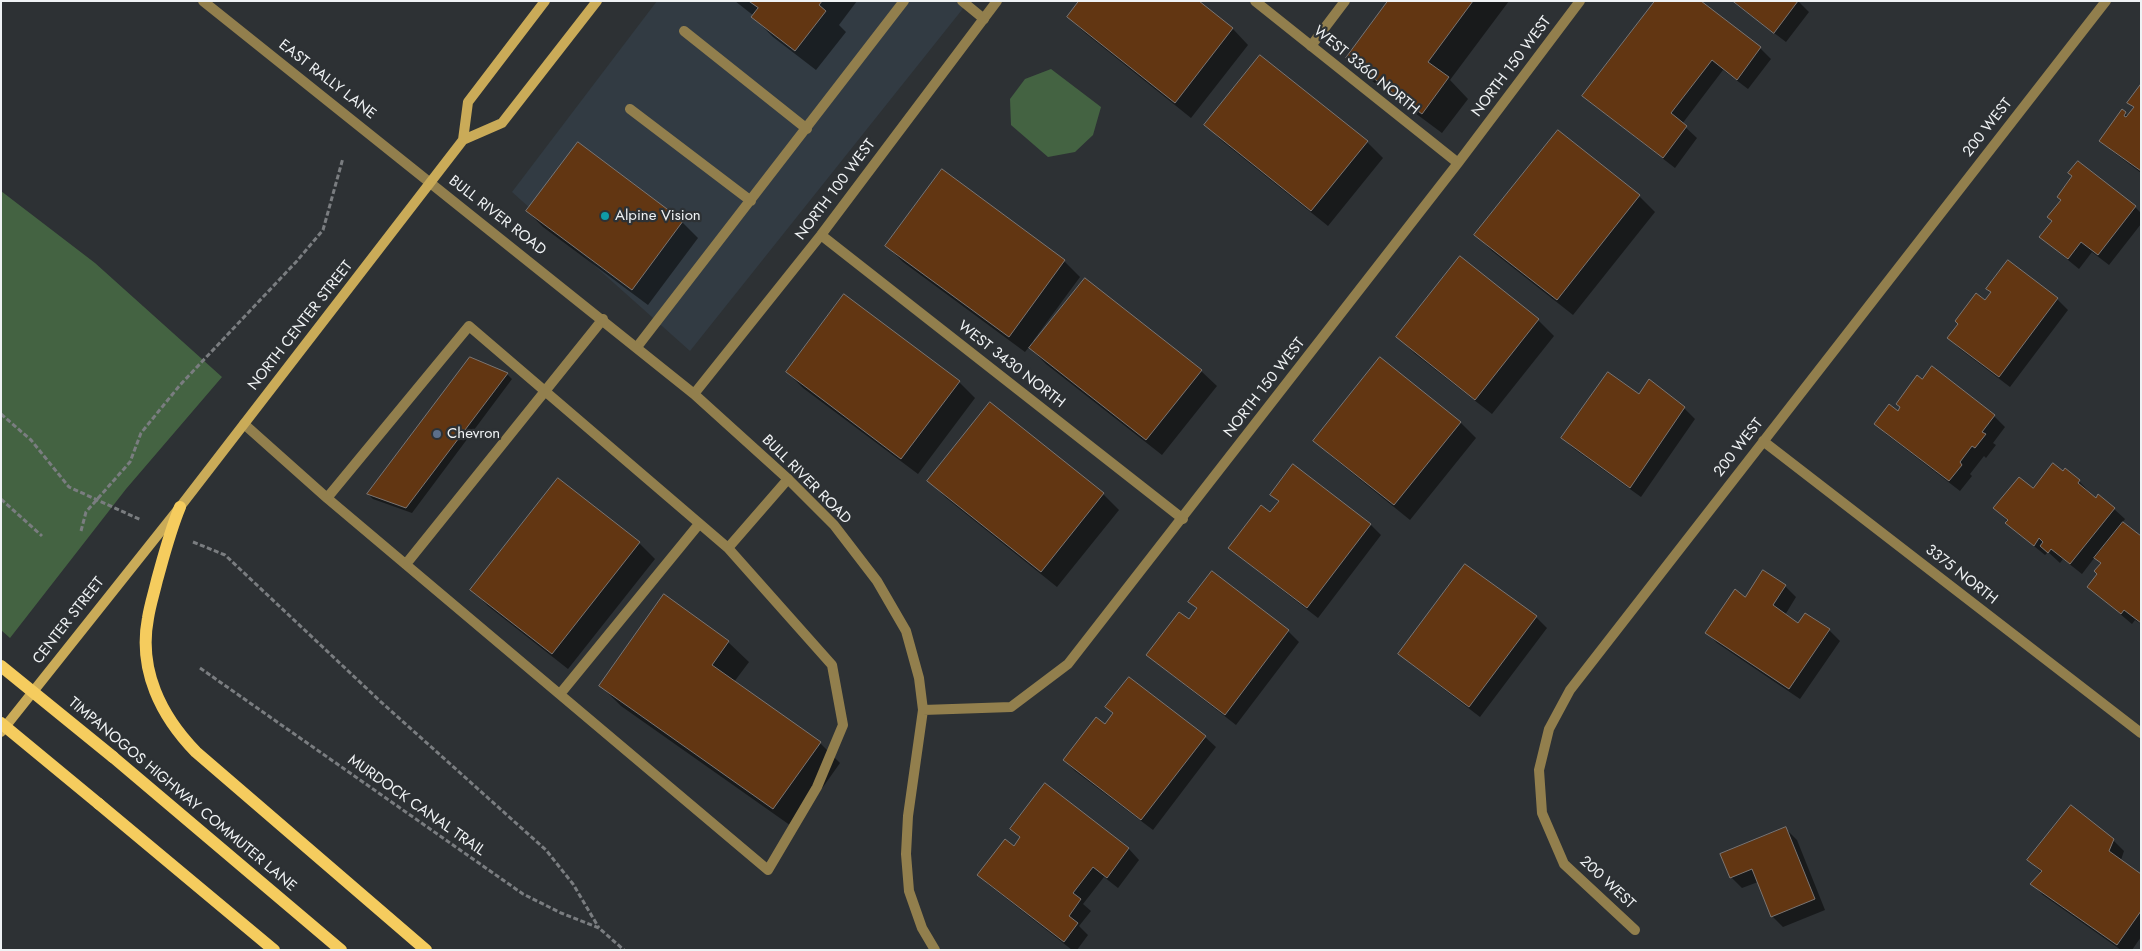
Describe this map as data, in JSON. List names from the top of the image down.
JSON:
{
  "streets": {
    "main road": ["TIMPANOGOS HIGHWAY COMMUTER LANE"],
    "street": [
      "NORTH 150 WEST",
      "WEST 3360 NORTH",
      "EAST RALLY LANE",
      "200 WEST",
      "NORTH 100 WEST",
      "BULL RIVER ROAD",
      "NORTH CENTER STREET",
      "WEST 3430 NORTH",
      "3375 NORTH",
      "CENTER STREET"
    ],
    "path": ["MURDOCK CANAL TRAIL"]
  },
  "crossings": [
    ["NORTH 150 WEST", "WEST 3360 NORTH"],
    ["NORTH 150 WEST", "BULL RIVER ROAD"],
    ["NORTH 150 WEST", "WEST 3430 NORTH"],
    ["EAST RALLY LANE", "BULL RIVER ROAD"],
    ["EAST RALLY LANE", "NORTH CENTER STREET"],
    ["200 WEST", "3375 NORTH"],
    ["NORTH 100 WEST", "BULL RIVER ROAD"],
    ["NORTH 100 WEST", "WEST 3430 NORTH"],
    ["BULL RIVER ROAD", "NORTH CENTER STREET"]
  ],
  "places": ["Alpine Vision", "Chevron"]
}
